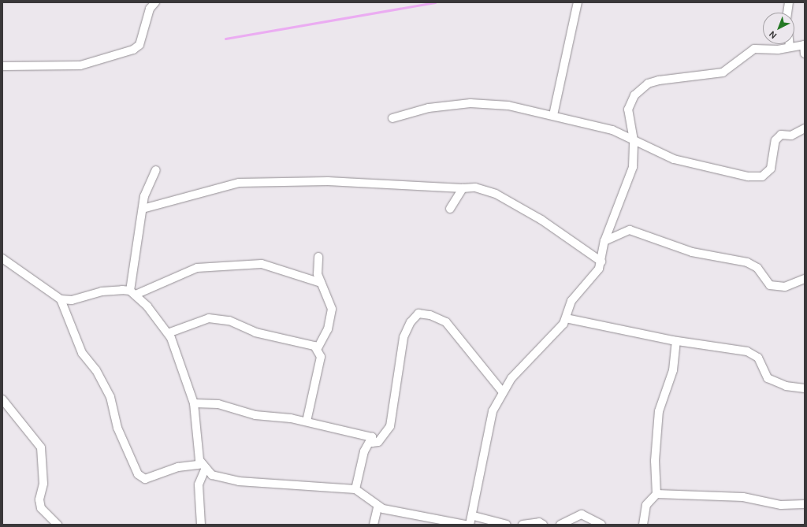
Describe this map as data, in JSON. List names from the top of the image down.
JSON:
{
  "north": "bottom left"
}
